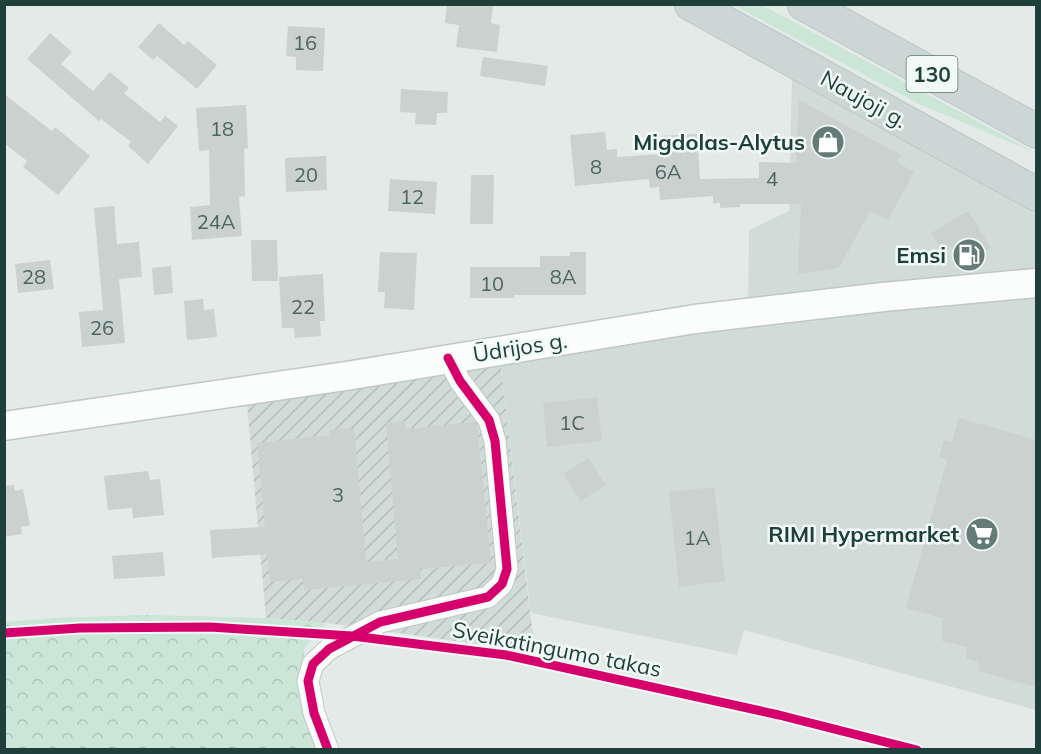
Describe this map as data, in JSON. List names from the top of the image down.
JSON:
{
  "streets": {
    "main road": ["130", "Naujoji g.", "Ūdrijos g."],
    "cycle path": ["Sveikatingumo takas"]
  },
  "places": {
    "shop": ["Migdolas-Alytus"],
    "fuel station": ["Emsi"],
    "supermarket": ["RIMI Hypermarket"]
  },
  "house_numbers": [
    "16",
    "18",
    "8",
    "6A",
    "20",
    "4",
    "12",
    "24A",
    "28",
    "8A",
    "10",
    "22",
    "26",
    "1C",
    "3",
    "1A"
  ]
}
